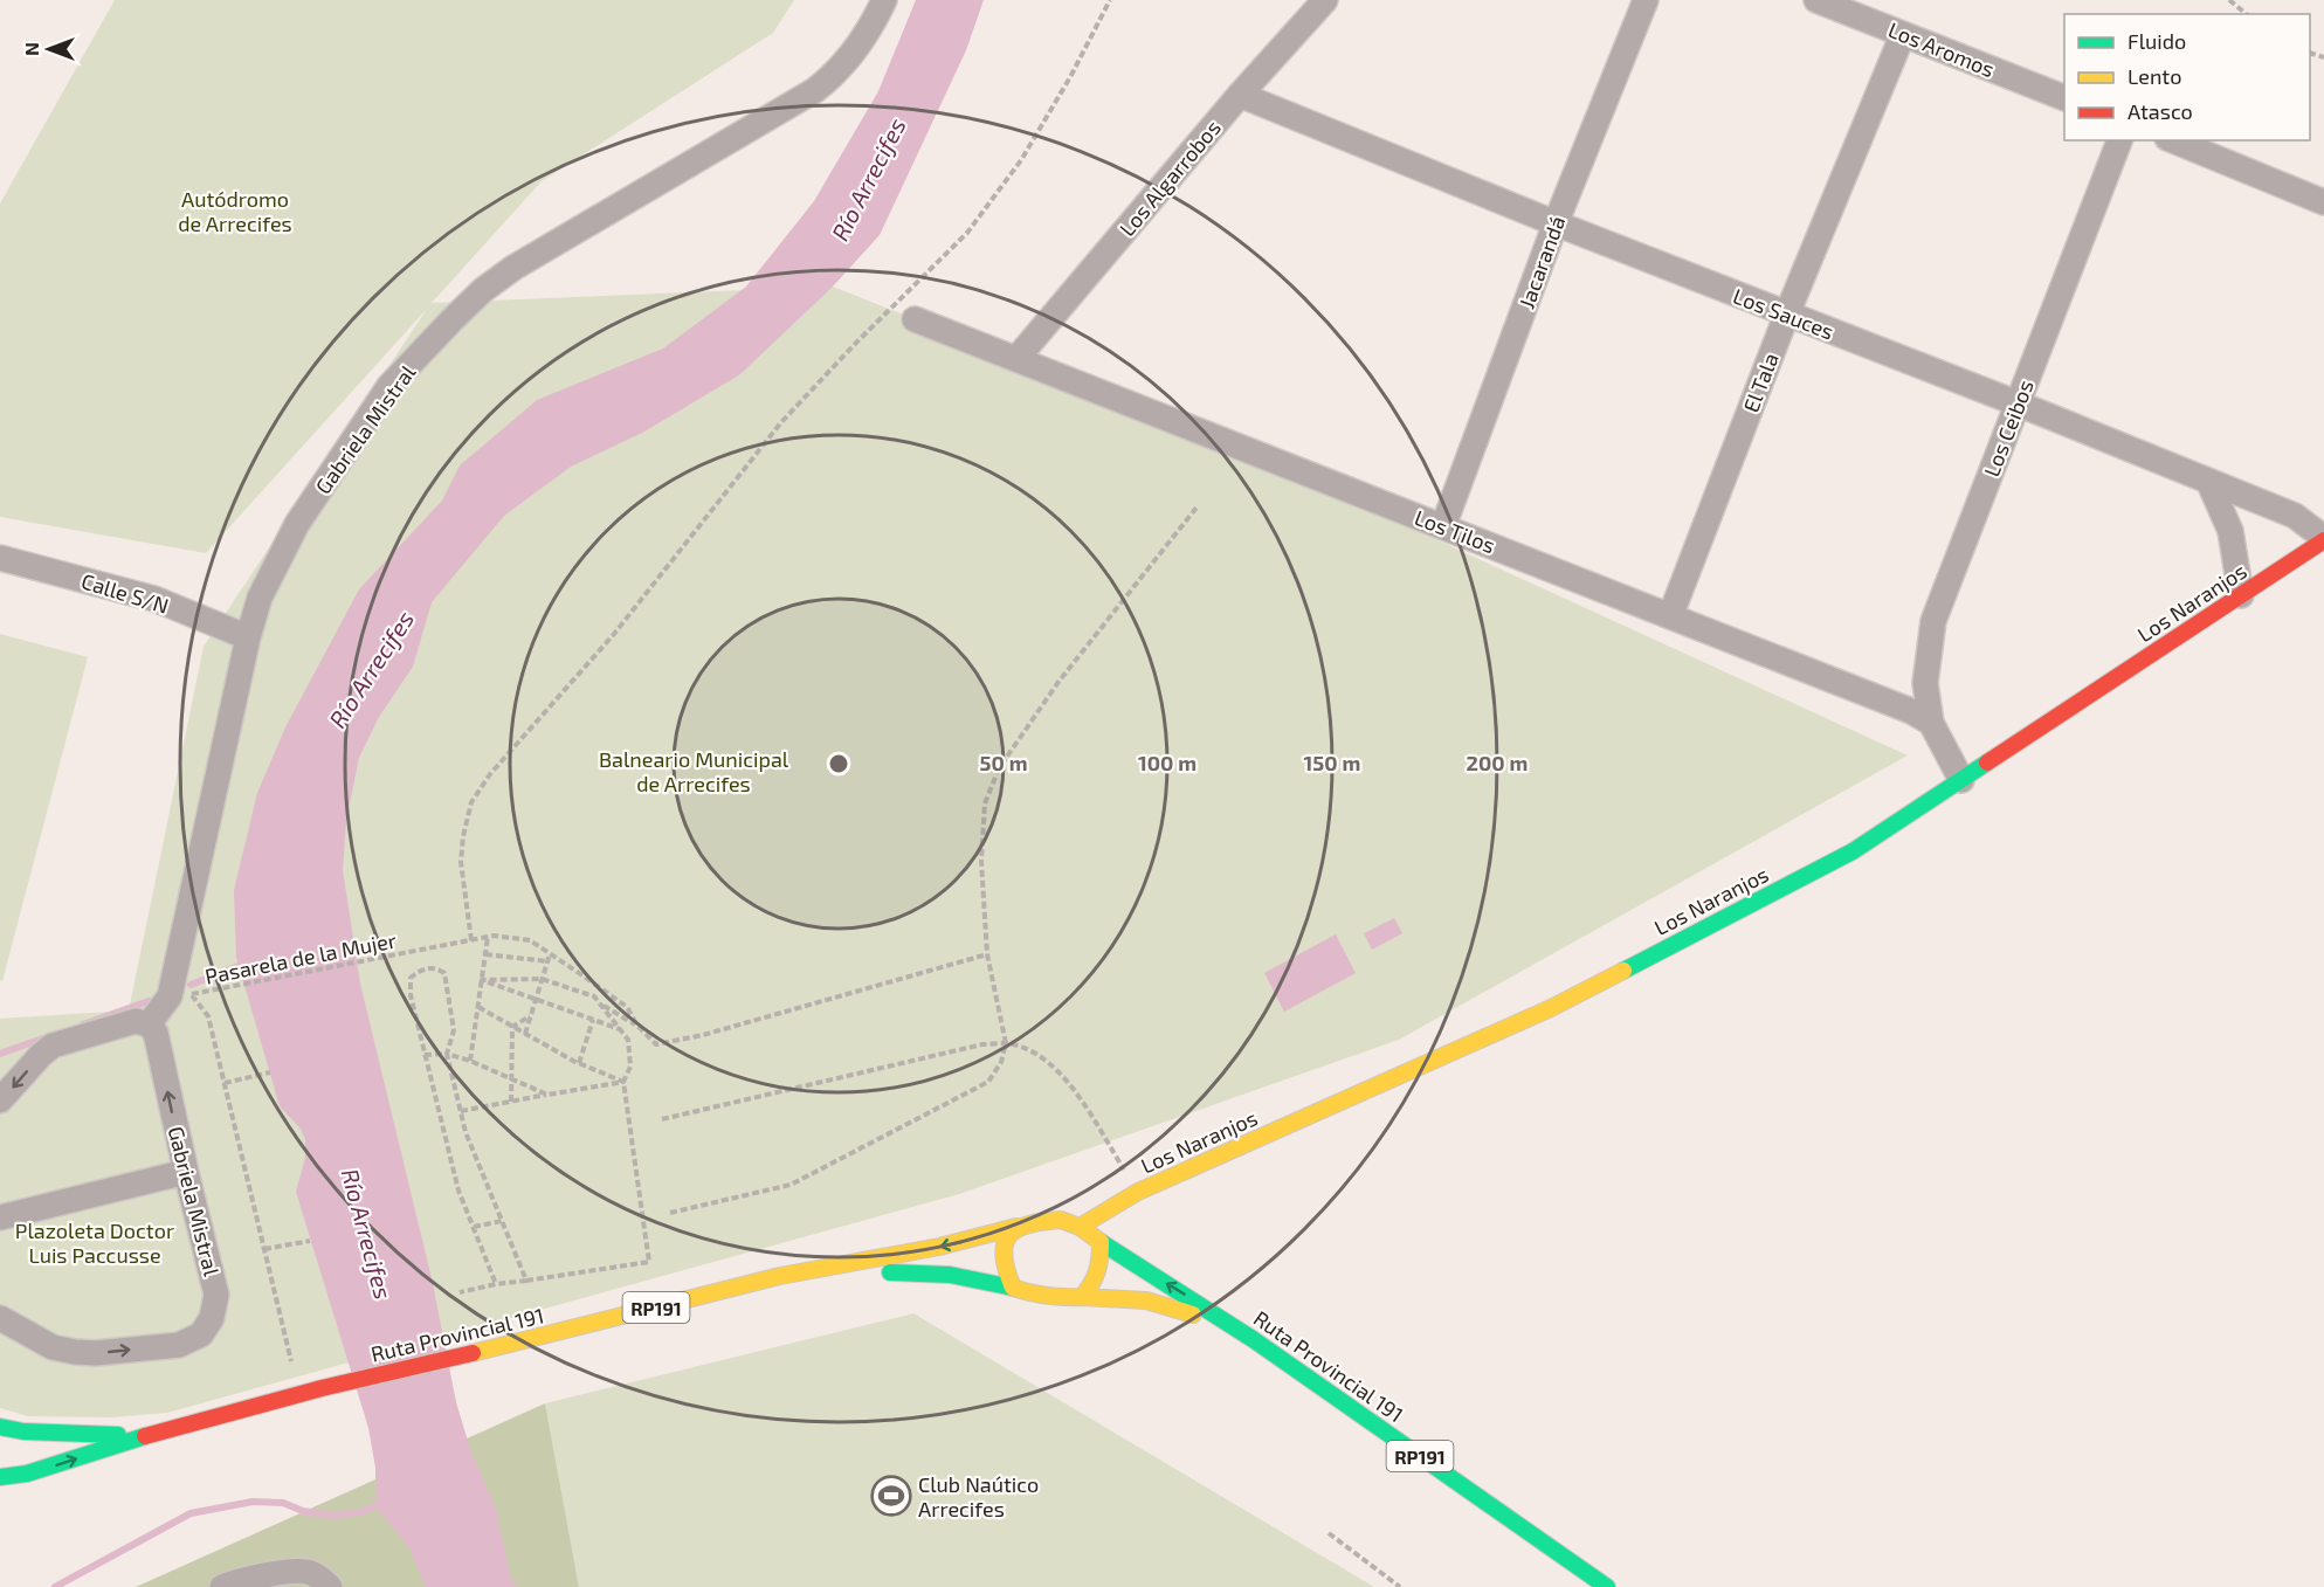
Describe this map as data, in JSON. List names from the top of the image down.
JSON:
{
  "streets": {
    "main road": ["Los Naranjos", "RP191", "Ruta Provincial 191"],
    "street": [
      "Los Aromos",
      "Los Algarrobos",
      "Jacarandá",
      "Los Sauces",
      "El Tala",
      "Los Ceibos",
      "Gabriela Mistral",
      "Los Tilos",
      "Calle S/N"
    ],
    "path": ["Pasarela de la Mujer"]
  },
  "crossings": [
    ["Los Aromos", "El Tala"],
    ["Los Algarrobos", "Los Sauces"],
    ["Los Algarrobos", "Los Tilos"],
    ["Jacarandá", "Los Sauces"],
    ["Jacarandá", "Los Tilos"],
    ["Los Sauces", "El Tala"],
    ["Los Sauces", "Los Ceibos"],
    ["Los Sauces", "Los Naranjos"],
    ["El Tala", "Los Tilos"],
    ["Los Ceibos", "Los Tilos"],
    ["Gabriela Mistral", "Calle S/N"],
    ["Gabriela Mistral", "Pasarela de la Mujer"],
    ["Los Naranjos", "RP191"],
    ["Los Naranjos", "Ruta Provincial 191"],
    ["RP191", "Ruta Provincial 191"]
  ],
  "water": ["Río Arrecifes"],
  "parks": ["Autódromo de Arrecifes", "Balneario Municipal de Arrecifes", "Plazoleta Doctor Luis Paccusse"],
  "places": {
    "sports": ["Club Naútico Arrecifes"]
  },
  "legend": ["Fluido", "Lento", "Atasco"],
  "north": "left",
  "rings": [
    "50 m",
    "100 m",
    "150 m",
    "200 m"
  ]
}
